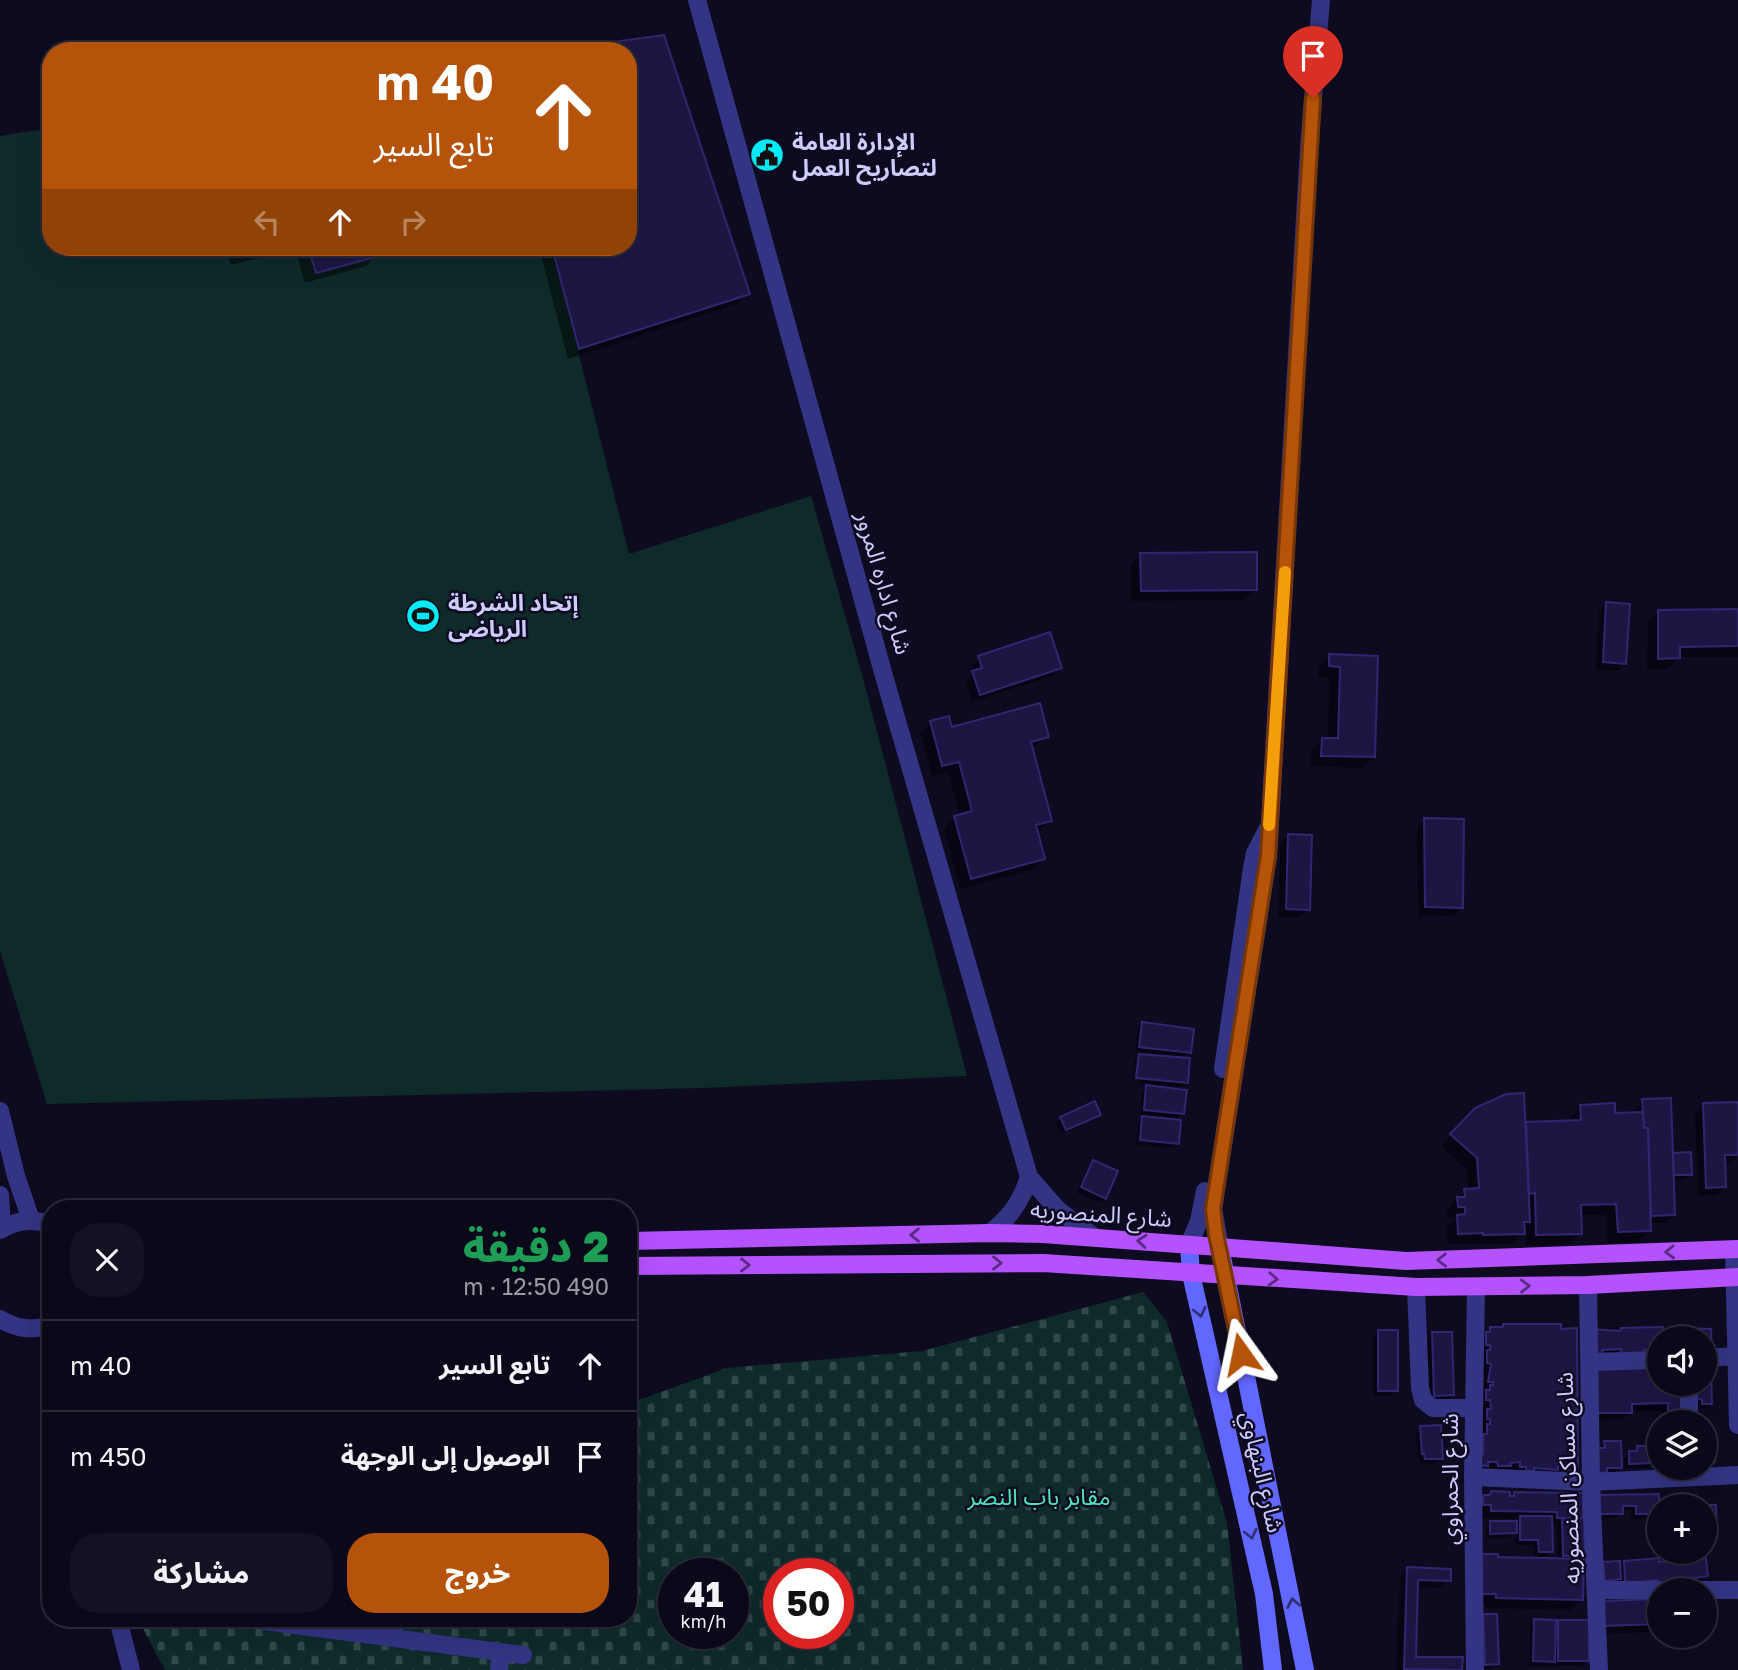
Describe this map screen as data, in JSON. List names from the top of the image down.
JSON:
{
  "streets": {
    "main road": ["شارع المنصوريه", "شارع البنهاوي"],
    "street": ["شارع اداره المرور", "شارع مساكن المنصوريه", "شارع الحمراوي"]
  },
  "crossings": [
    ["شارع اداره المرور", "شارع المنصوريه"],
    ["شارع المنصوريه", "شارع البنهاوي"]
  ],
  "parks": ["مقابر باب النصر"],
  "places": {
    "public building": ["الإدارة العامة لتصاريح العمل"],
    "sports": ["إتحاد الشرطة الرياضى"]
  },
  "page": {
    "turn": ["40 m", "تابع السير"],
    "heading": ["2 دقيقة", "490 m · 12:50"],
    "list": [
      {
        "name": "تابع السير",
        "value": "40 m"
      },
      {
        "name": "الوصول إلى الوجهة",
        "value": "450 m"
      }
    ],
    "map_buttons": ["+", "−"],
    "buttons": ["خروج", "مشاركة"],
    "speed": "41 km/h",
    "limit": "50"
  }
}
